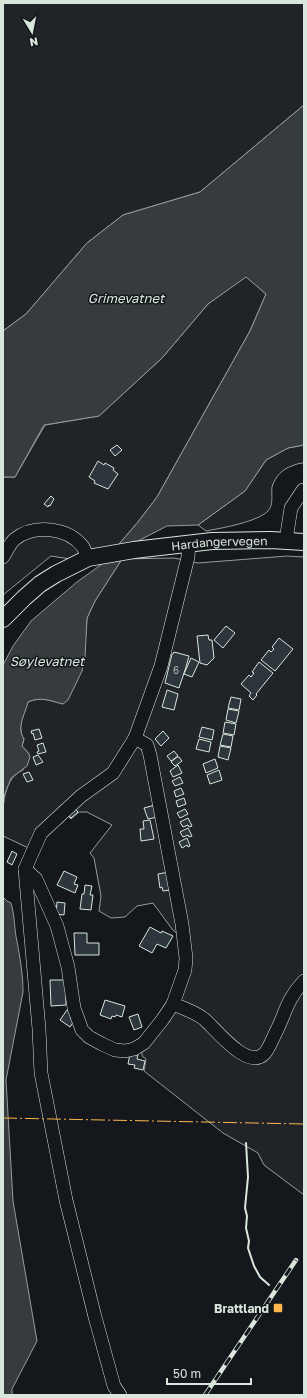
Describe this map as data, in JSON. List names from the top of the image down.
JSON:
{
  "streets": {
    "main road": ["Hardangervegen"]
  },
  "water": ["Grimevatnet", "Søylevatnet"],
  "places": {
    "transit": ["Brattland"]
  },
  "house_numbers": ["6"],
  "scale_bar": "50 m",
  "north": "bottom"
}
